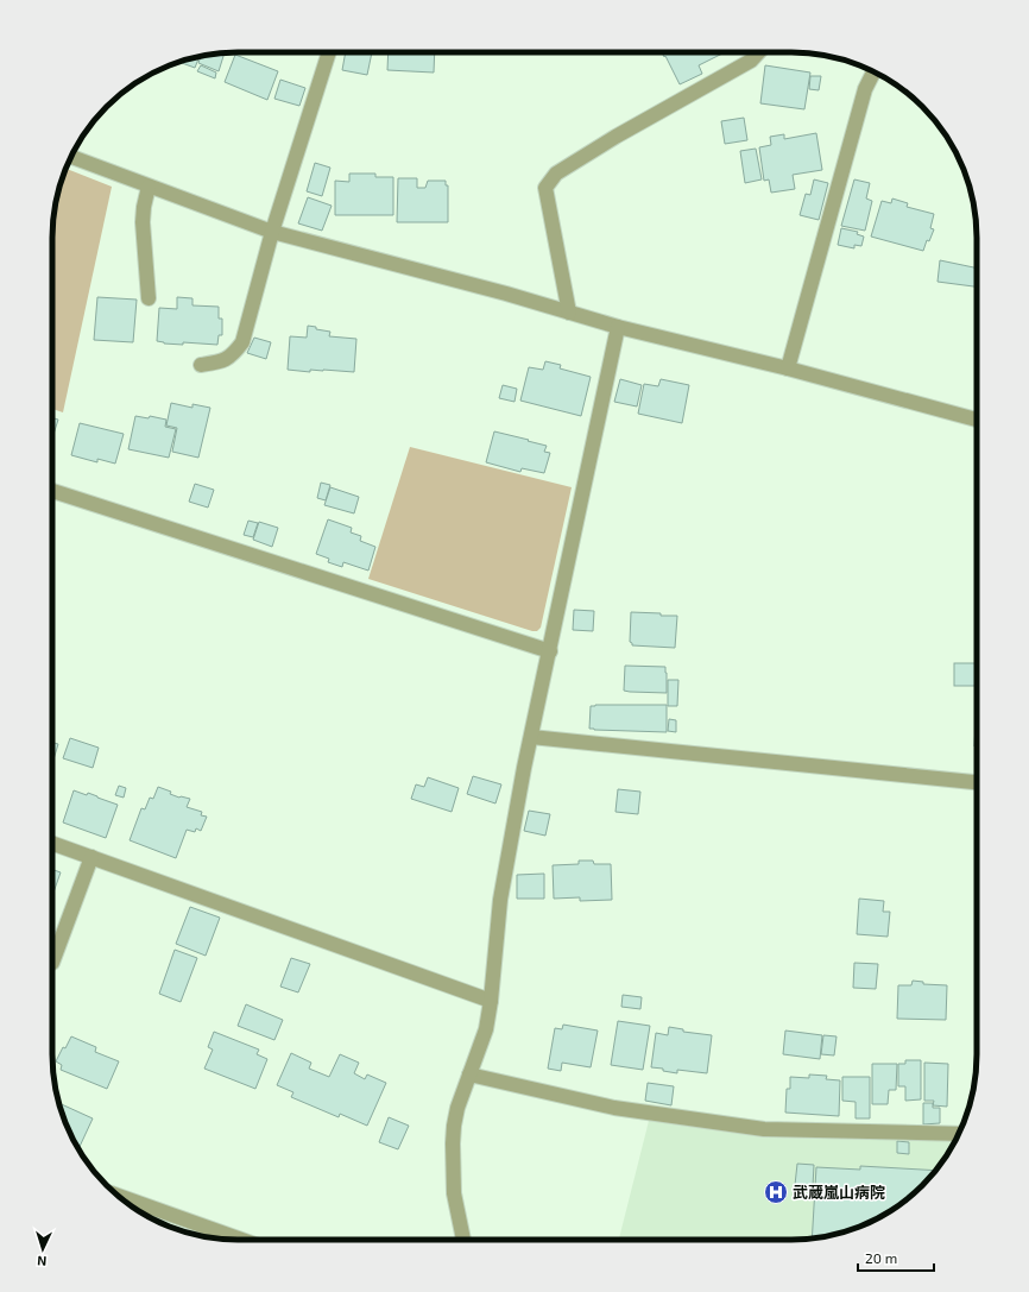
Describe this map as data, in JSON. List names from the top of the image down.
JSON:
{
  "places": {
    "hospital": ["武蔵嵐山病院"]
  },
  "scale_bar": "20 m",
  "north": "bottom"
}
